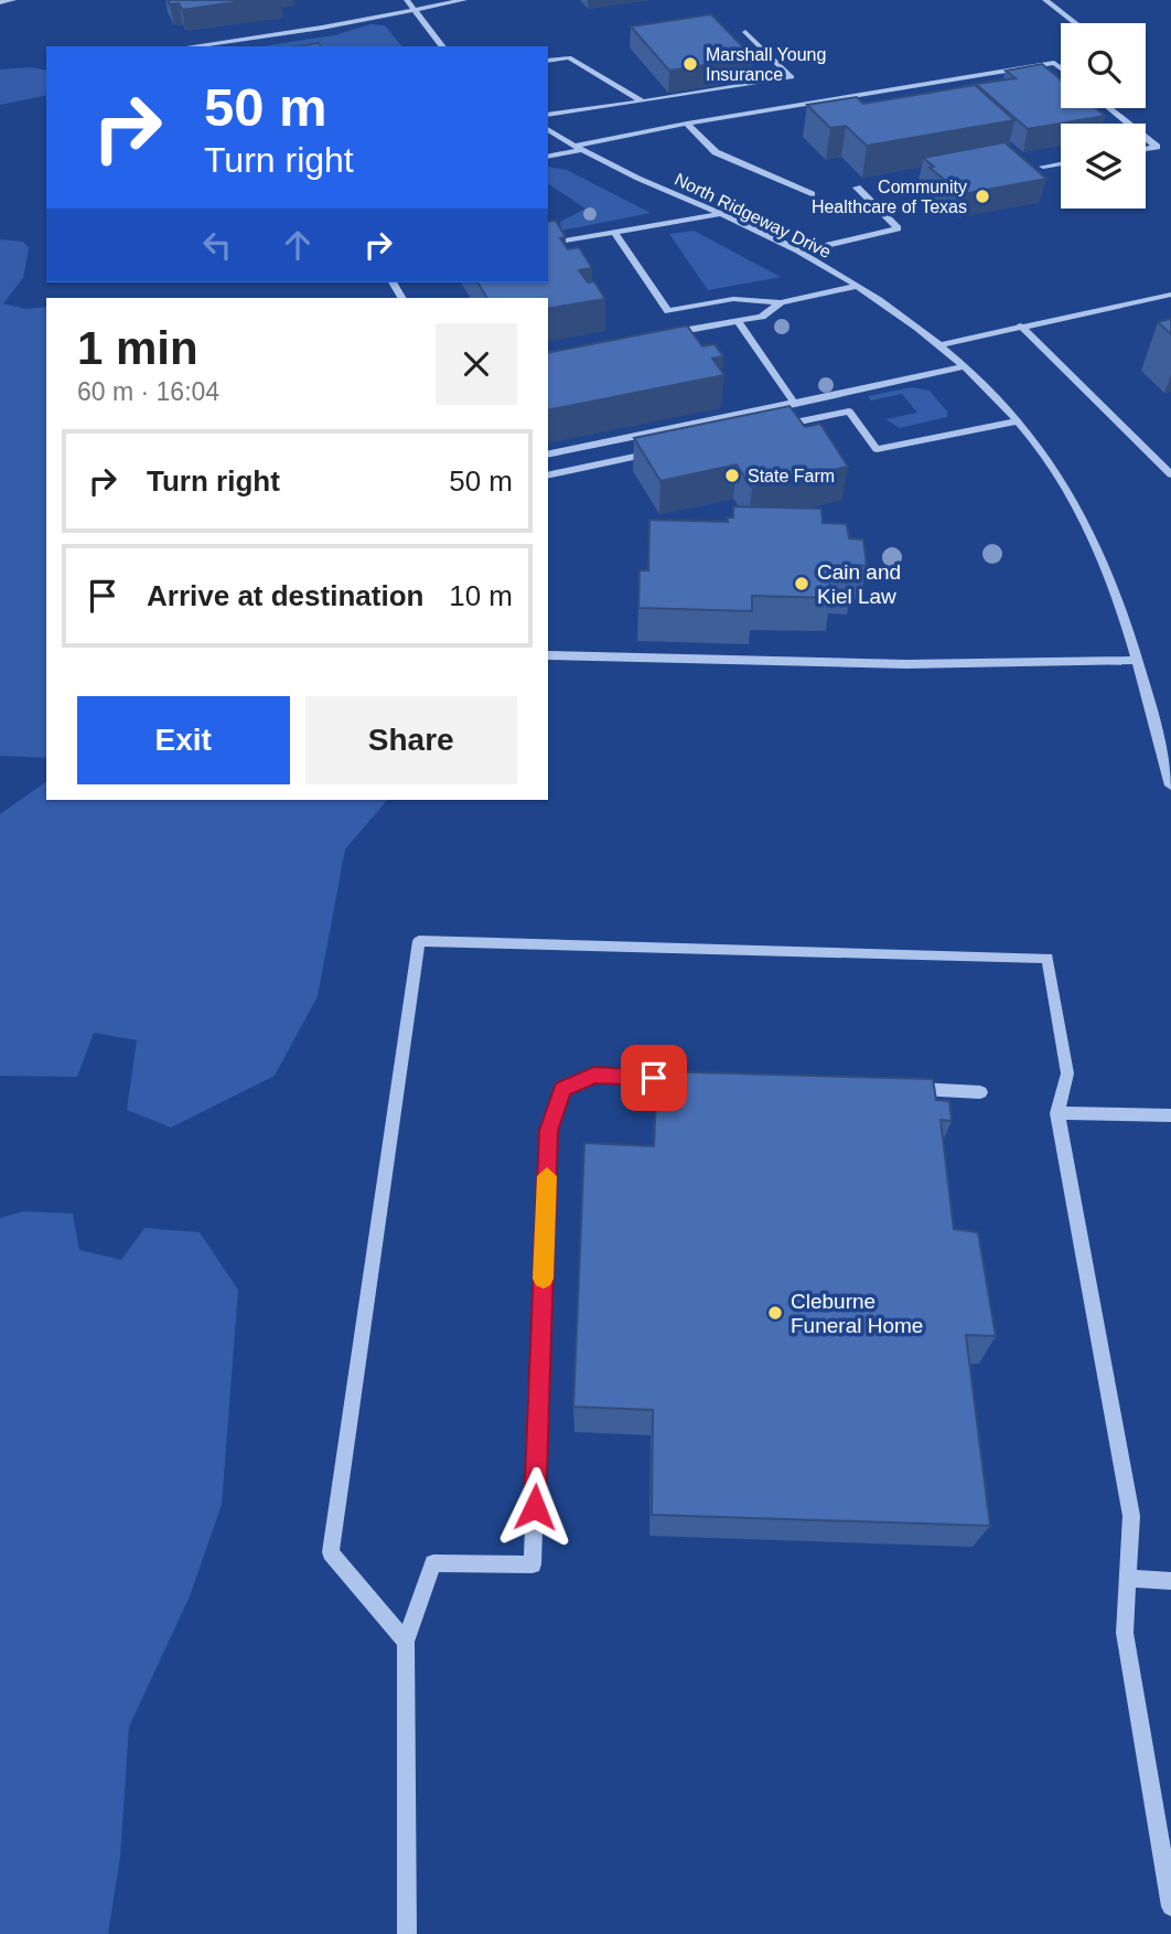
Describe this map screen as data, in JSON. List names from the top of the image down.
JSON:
{
  "streets": {
    "street": ["North Ridgeway Drive"]
  },
  "places": [
    "Marshall Young Insurance",
    "Community Healthcare of Texas",
    "State Farm",
    "Cain and Kiel Law",
    "Cleburne Funeral Home"
  ],
  "page": {
    "turn": ["50 m", "Turn right"],
    "heading": ["1 min", "60 m · 16:04"],
    "list": [
      {
        "name": "Turn right",
        "value": "50 m"
      },
      {
        "name": "Arrive at destination",
        "value": "10 m"
      }
    ],
    "buttons": ["Exit", "Share"]
  }
}
